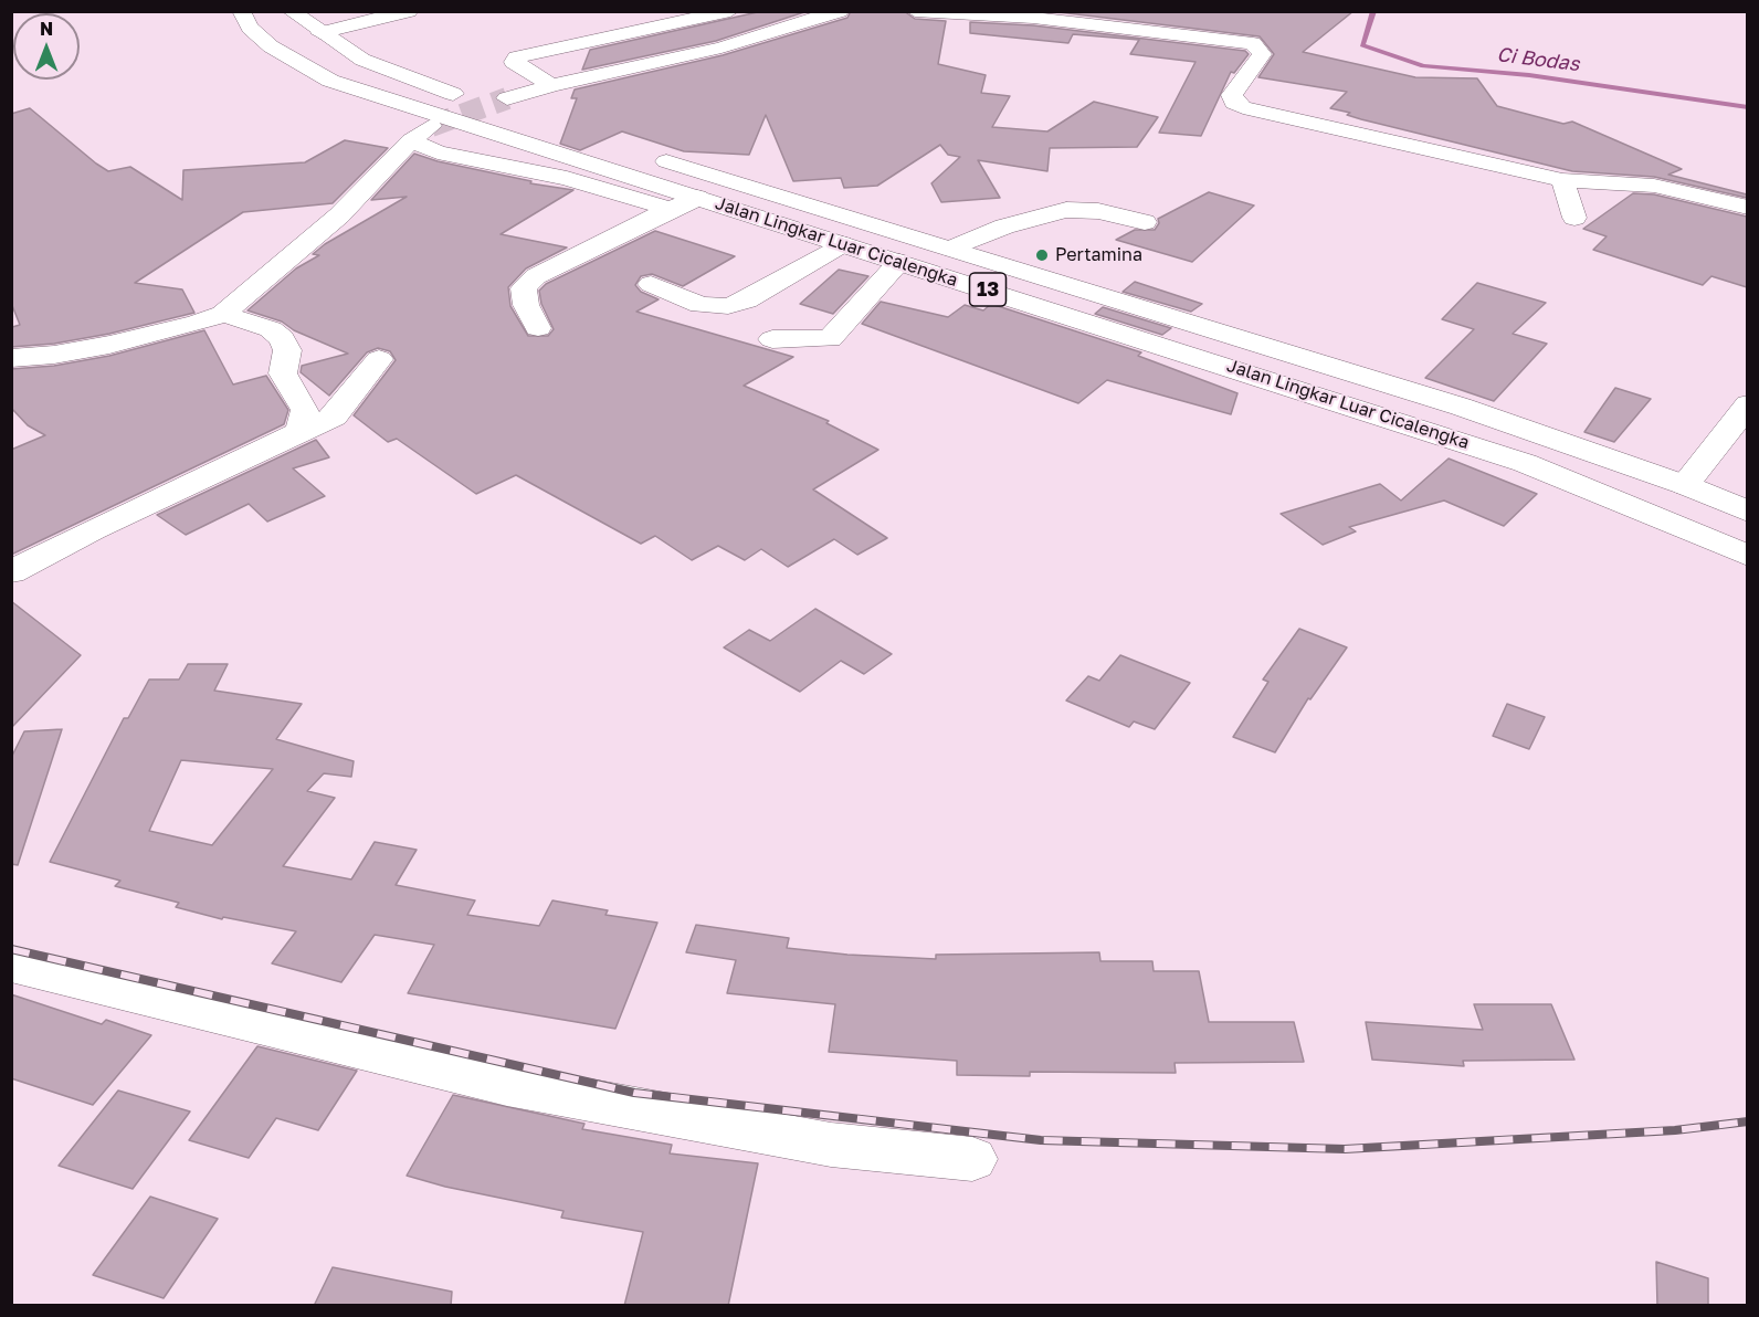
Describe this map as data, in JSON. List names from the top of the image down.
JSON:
{
  "streets": {
    "main road": ["Jalan Lingkar Luar Cicalengka", "13"]
  },
  "water": ["Ci Bodas"],
  "places": ["Pertamina"],
  "north": "top"
}
